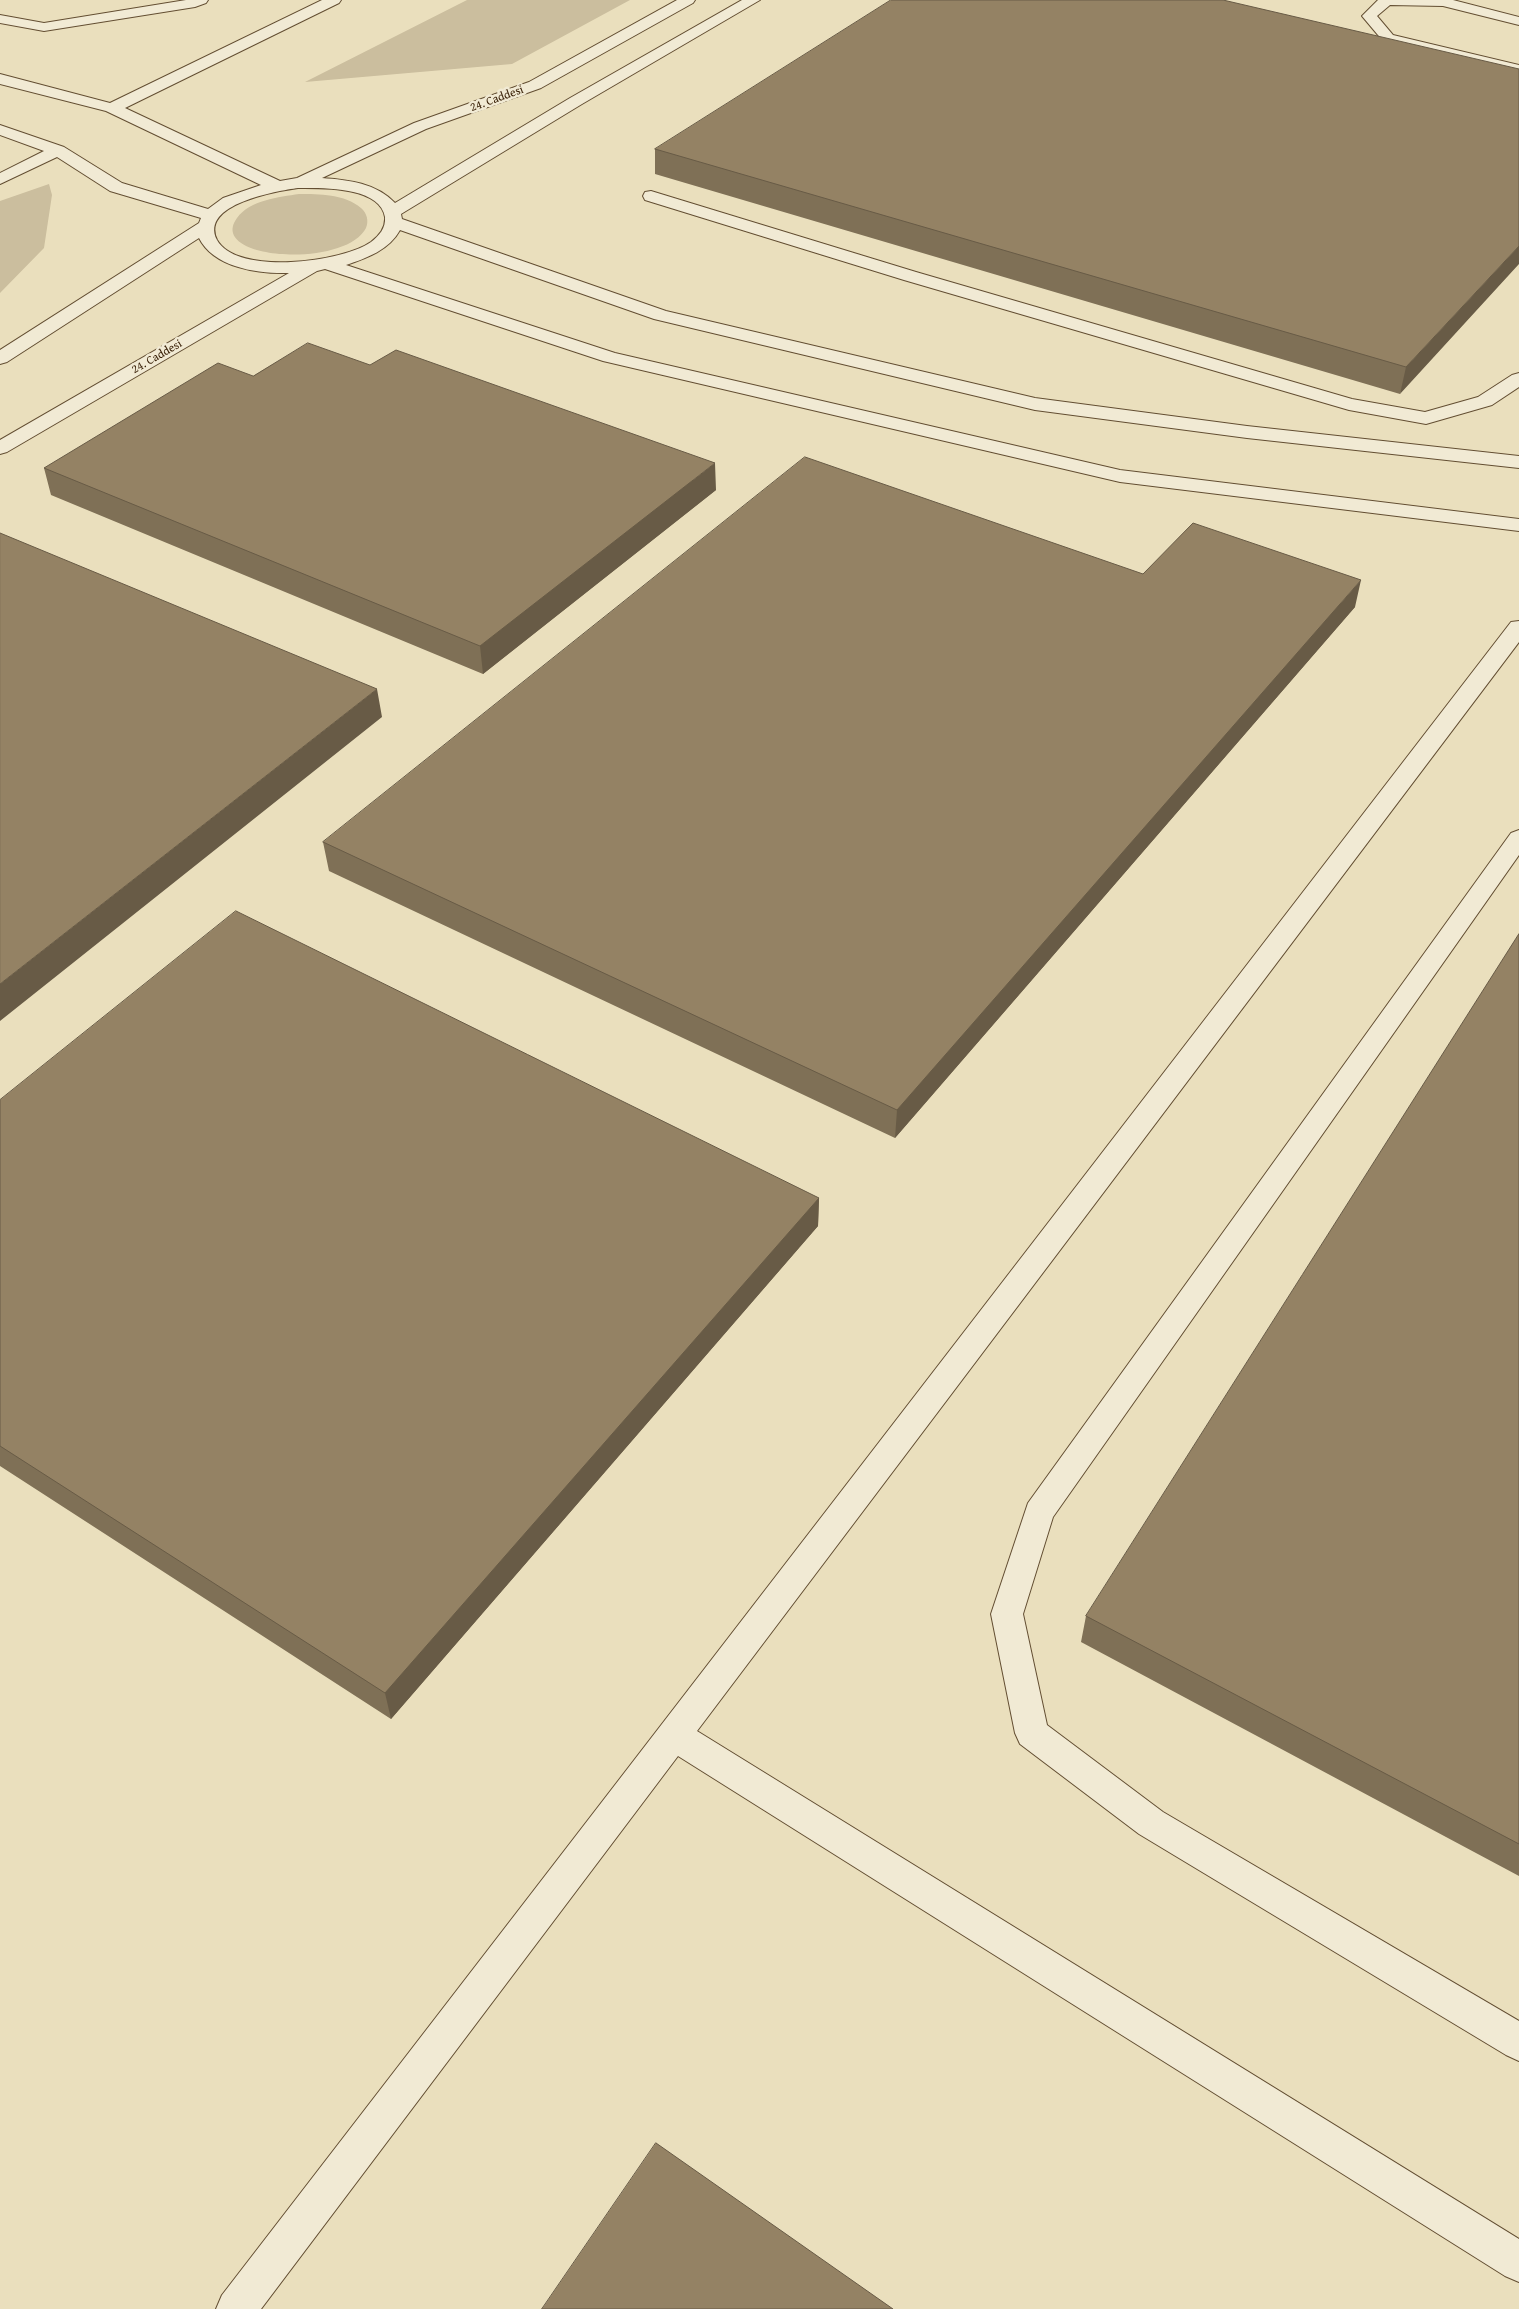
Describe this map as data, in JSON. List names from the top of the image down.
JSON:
{
  "streets": {
    "street": ["24. Caddesi"]
  }
}
